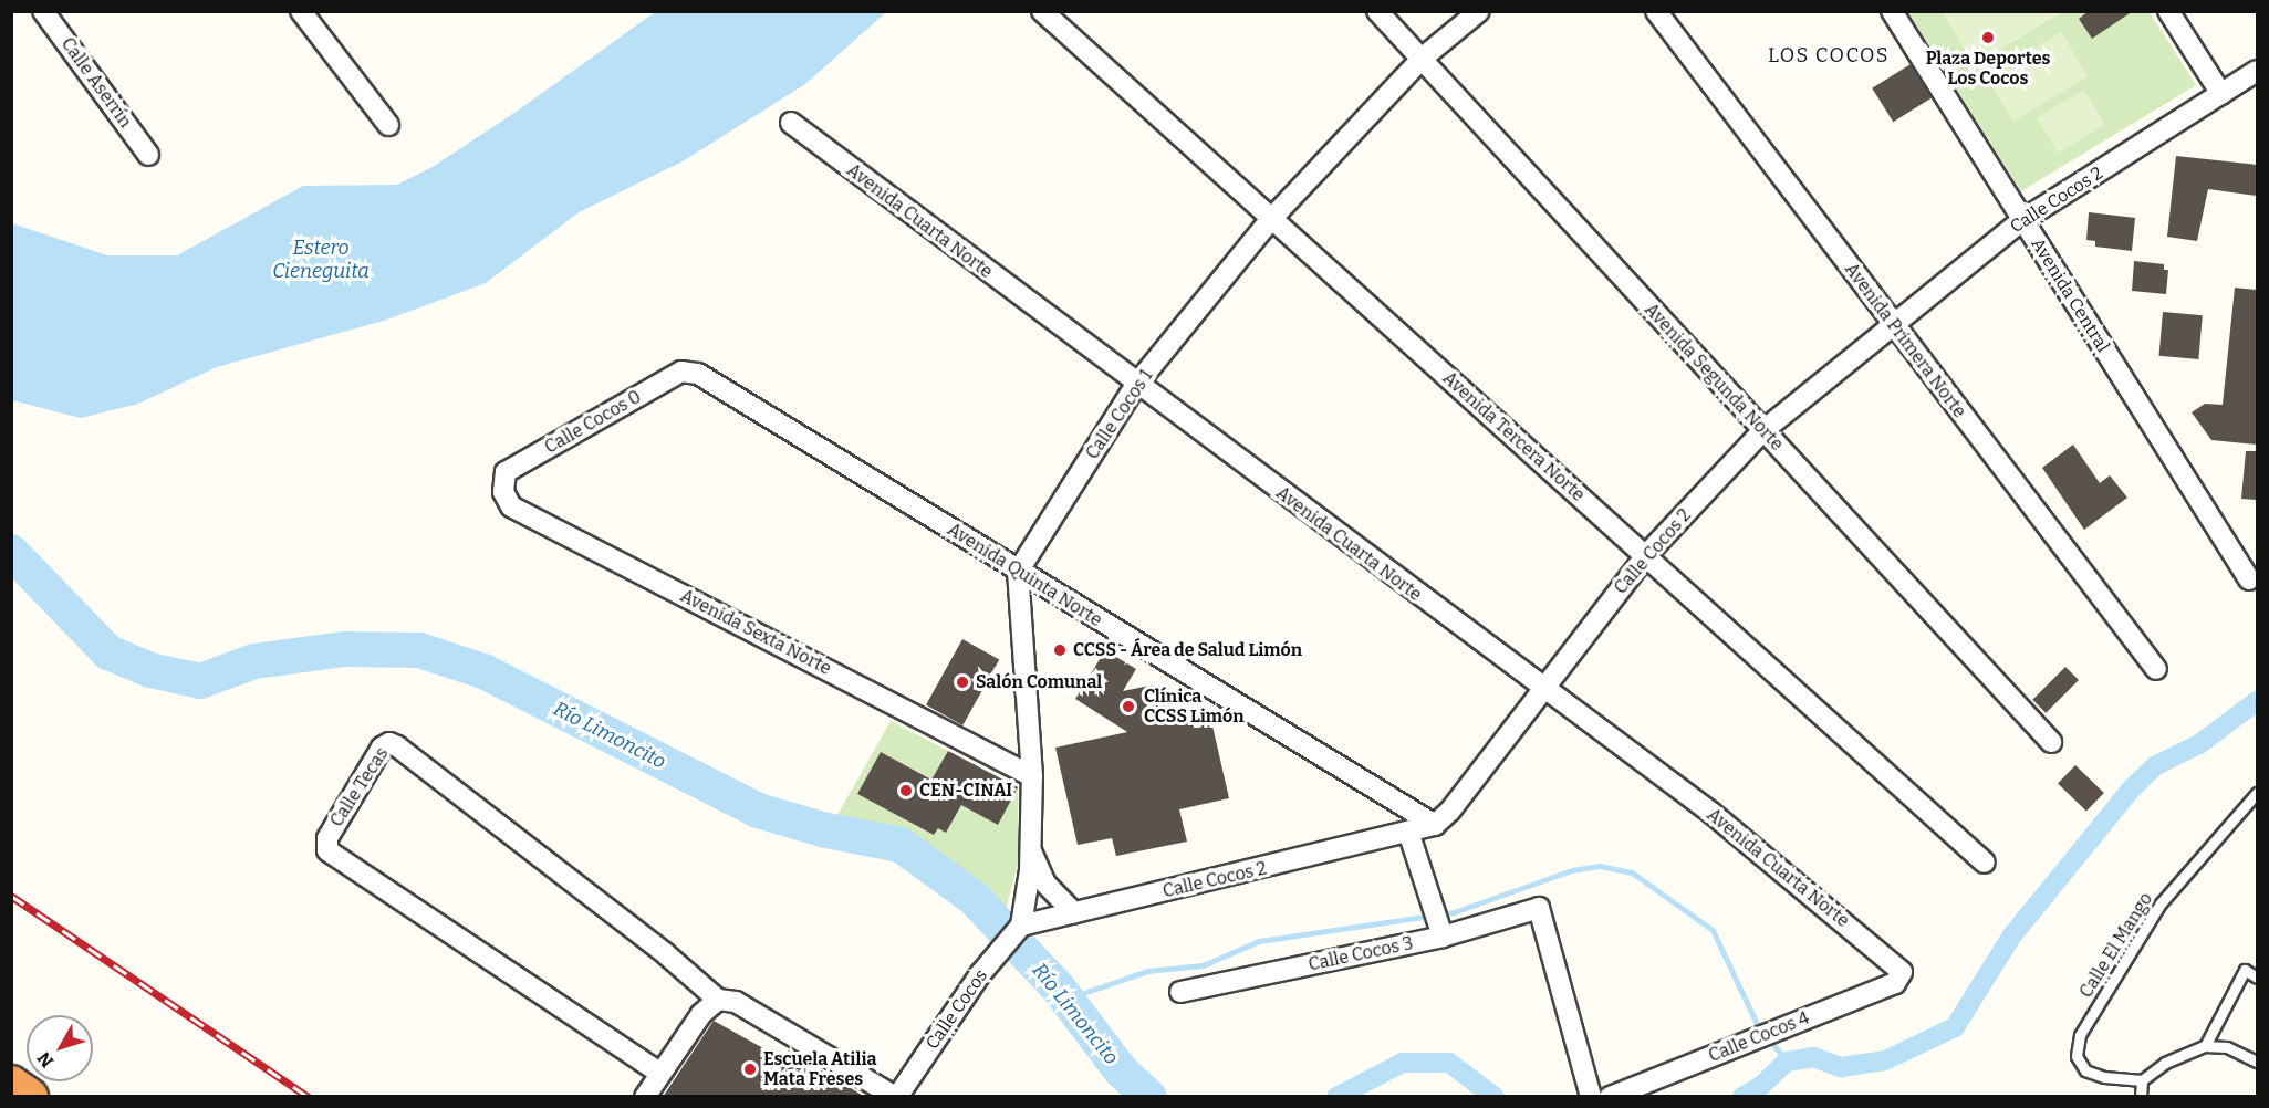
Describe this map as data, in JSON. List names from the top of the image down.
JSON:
{
  "streets": {
    "street": [
      "Calle Aserrín",
      "Calle Cocos 2",
      "Avenida Cuarta Norte",
      "Avenida Central",
      "Avenida Primera Norte",
      "Avenida Segunda Norte",
      "Calle Cocos 1",
      "Calle Cocos 0",
      "Avenida Tercera Norte",
      "Avenida Quinta Norte",
      "Avenida Sexta Norte",
      "Calle Tecas",
      "Calle Cocos 3",
      "Calle Cocos",
      "Calle Cocos 4"
    ],
    "lane": ["Calle El Mango"]
  },
  "crossings": [
    ["Calle Cocos 2", "Avenida Cuarta Norte"],
    ["Calle Cocos 2", "Avenida Central"],
    ["Calle Cocos 2", "Avenida Primera Norte"],
    ["Calle Cocos 2", "Avenida Segunda Norte"],
    ["Calle Cocos 2", "Avenida Tercera Norte"],
    ["Calle Cocos 2", "Avenida Quinta Norte"],
    ["Calle Cocos 2", "Calle Cocos"],
    ["Avenida Cuarta Norte", "Calle Cocos 1"],
    ["Avenida Cuarta Norte", "Calle Cocos 4"],
    ["Avenida Segunda Norte", "Calle Cocos 1"],
    ["Calle Cocos 1", "Avenida Tercera Norte"],
    ["Calle Cocos 1", "Avenida Quinta Norte"],
    ["Calle Cocos 0", "Avenida Quinta Norte"],
    ["Calle Cocos 0", "Avenida Sexta Norte"]
  ],
  "districts": ["LOS COCOS"],
  "water": ["Estero Cieneguita", "Río Limoncito"],
  "places": [
    "Plaza Deportes Los Cocos",
    "CCSS - Área de Salud Limón",
    "Salón Comunal",
    "Clínica CCSS Limón",
    "CEN-CINAI",
    "Escuela Atilia Mata Freses"
  ],
  "north": "bottom left"
}
